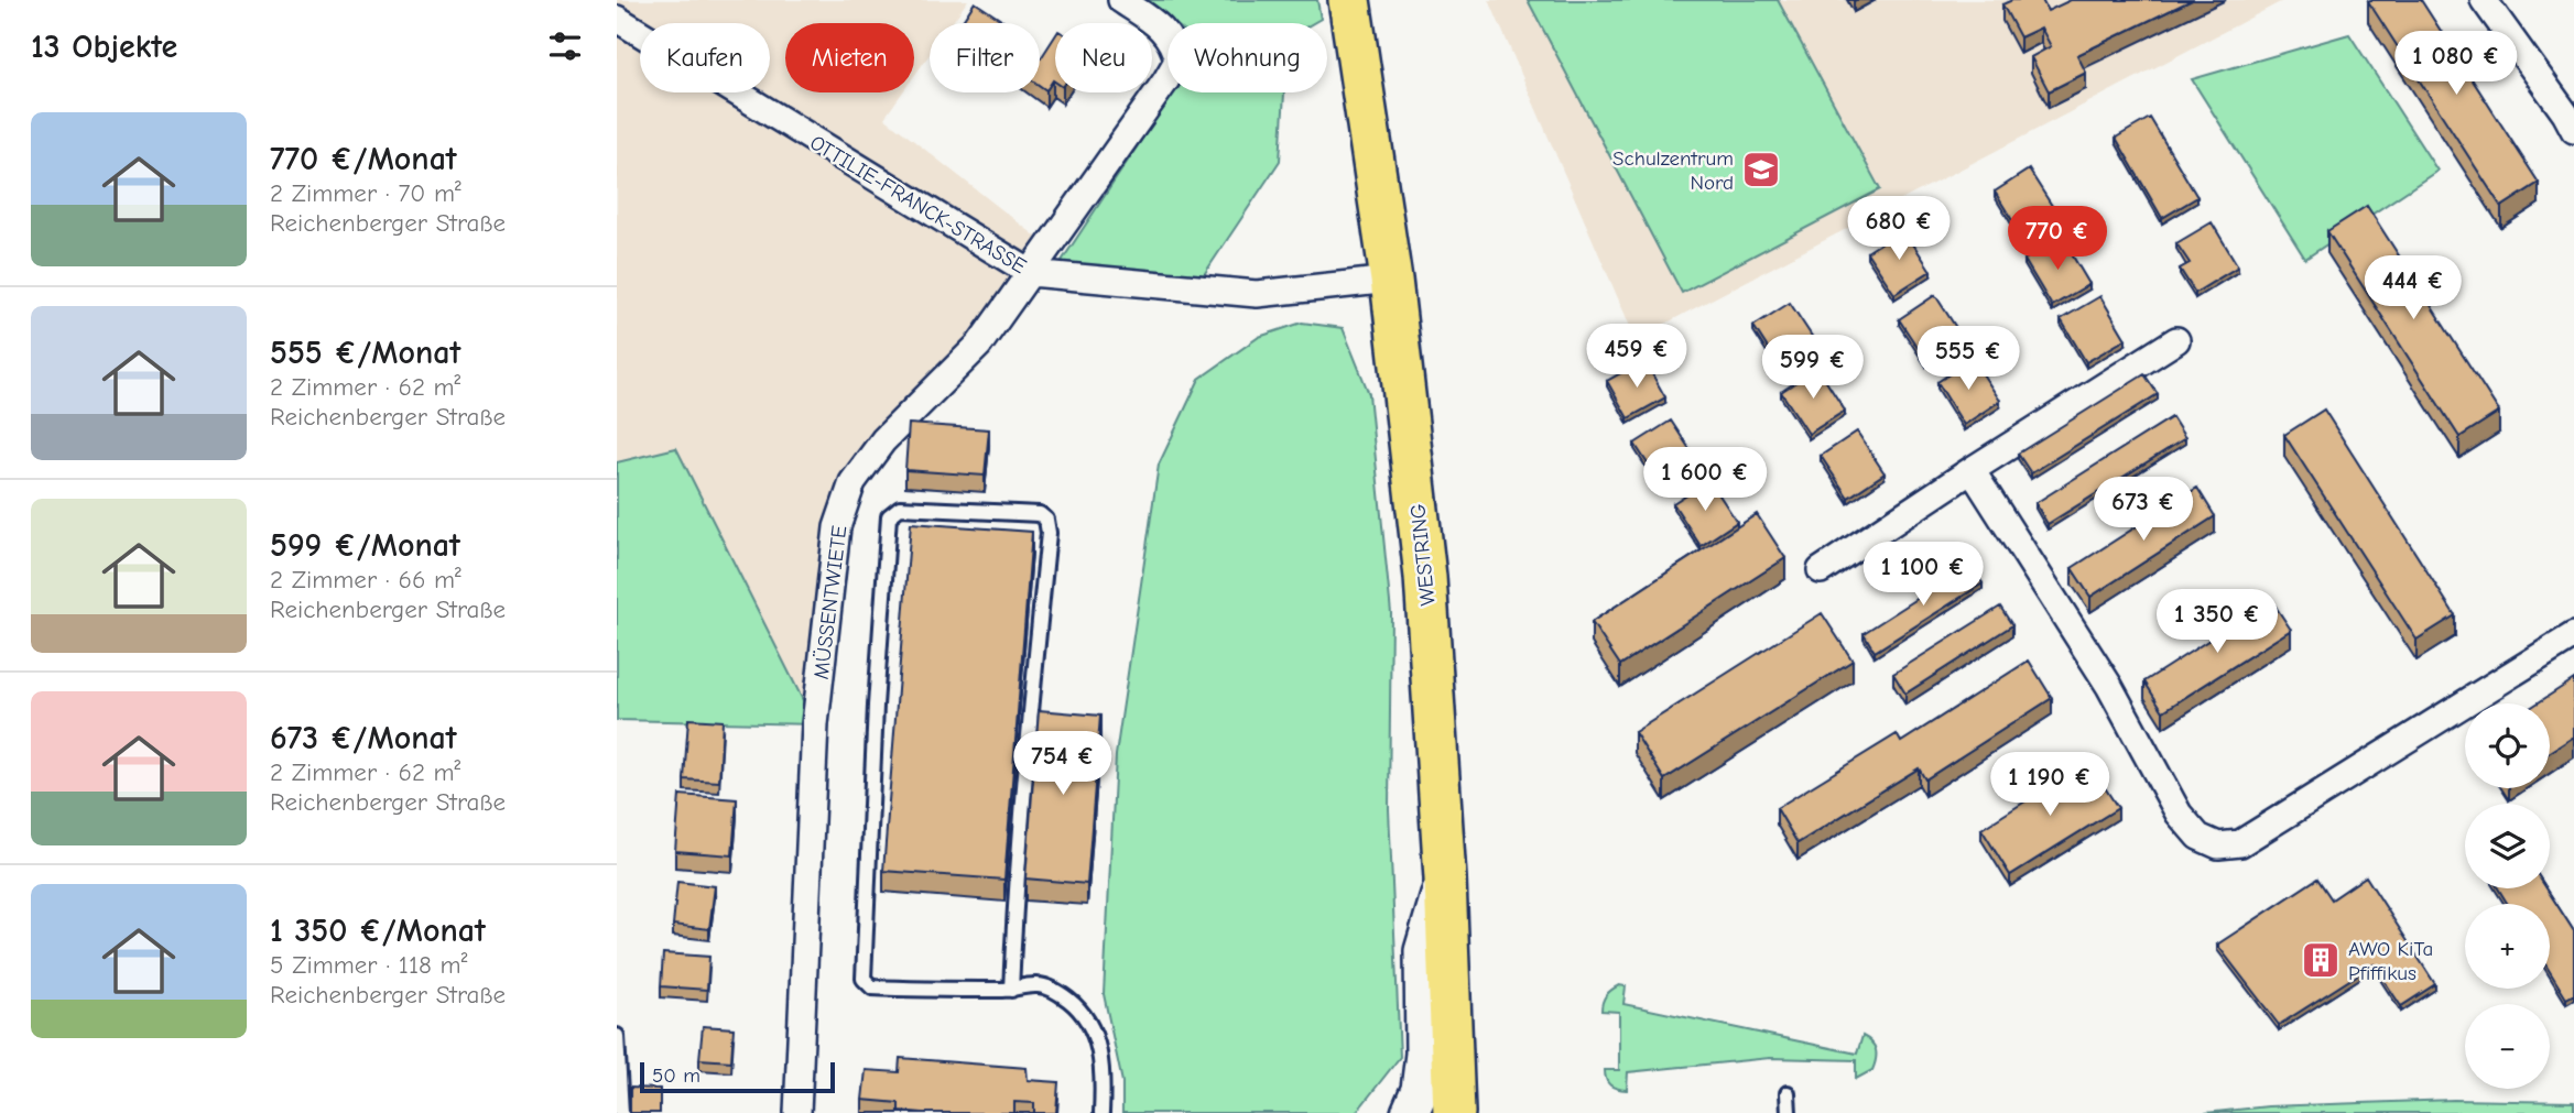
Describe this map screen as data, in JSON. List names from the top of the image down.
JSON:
{
  "streets": {
    "main road": ["WESTRING"],
    "street": ["OTTILIE-FRANCK-STRASSE", "MÜSSENTWIETE"]
  },
  "crossings": [
    ["OTTILIE-FRANCK-STRASSE", "WESTRING"],
    ["OTTILIE-FRANCK-STRASSE", "MÜSSENTWIETE"]
  ],
  "places": {
    "school or university": ["Schulzentrum Nord"],
    "building": ["AWO KiTa Pfiffikus"]
  },
  "scale_bar": "50 m",
  "page": {
    "heading": "13 Objekte",
    "chip": [
      "Kaufen",
      "Mieten",
      "Filter",
      "Neu",
      "Wohnung"
    ],
    "price": [
      "1 080 €",
      "680 €",
      "770 €",
      "444 €",
      "459 €",
      "555 €",
      "599 €",
      "1 600 €",
      "673 €",
      "1 100 €",
      "1 350 €",
      "754 €",
      "1 190 €"
    ],
    "list": [
      {
        "name": "770 €/Monat",
        "note": "2 Zimmer · 70 m² · Reichenberger Straße"
      },
      {
        "name": "555 €/Monat",
        "note": "2 Zimmer · 62 m² · Reichenberger Straße"
      },
      {
        "name": "599 €/Monat",
        "note": "2 Zimmer · 66 m² · Reichenberger Straße"
      },
      {
        "name": "673 €/Monat",
        "note": "2 Zimmer · 62 m² · Reichenberger Straße"
      },
      {
        "name": "1 350 €/Monat",
        "note": "5 Zimmer · 118 m² · Reichenberger Straße"
      }
    ],
    "map_buttons": ["+", "−"],
    "scale": "50 m"
  }
}
